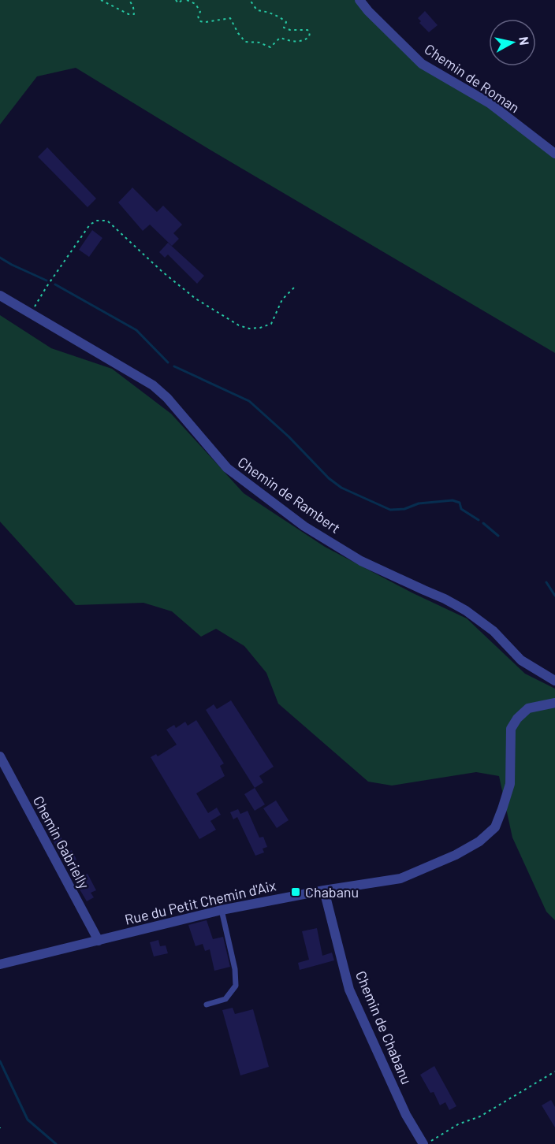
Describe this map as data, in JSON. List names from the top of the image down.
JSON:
{
  "streets": {
    "street": [
      "Chemin de Roman",
      "Chemin de Rambert",
      "Chemin Gabrielly",
      "Rue du Petit Chemin d'Aix",
      "Chemin de Chabanu"
    ]
  },
  "crossings": [
    ["Chemin Gabrielly", "Rue du Petit Chemin d'Aix"],
    ["Rue du Petit Chemin d'Aix", "Chemin de Chabanu"]
  ],
  "places": {
    "transit": ["Chabanu"]
  },
  "north": "right"
}
